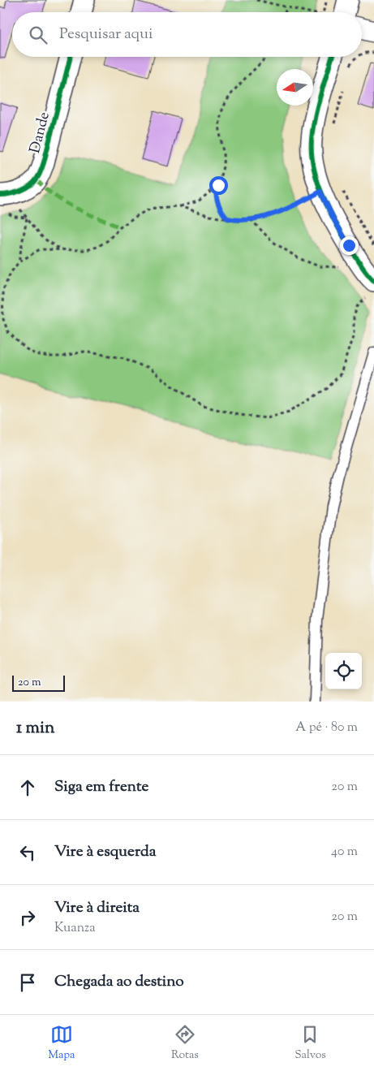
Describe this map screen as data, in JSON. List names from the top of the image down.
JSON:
{
  "streets": {
    "street": ["Dande"]
  },
  "scale_bar": "20 m",
  "north": "left",
  "page": {
    "search": "Pesquisar aqui",
    "scale": "20 m",
    "heading": ["1 min", "A pé · 80 m"],
    "list": [
      ["Siga em frente", "20 m"],
      ["Vire à esquerda", "40 m"],
      ["Vire à direita", "Kuanza", "20 m"],
      "Chegada ao destino"
    ],
    "nav": ["Mapa", "Rotas", "Salvos"]
  }
}
